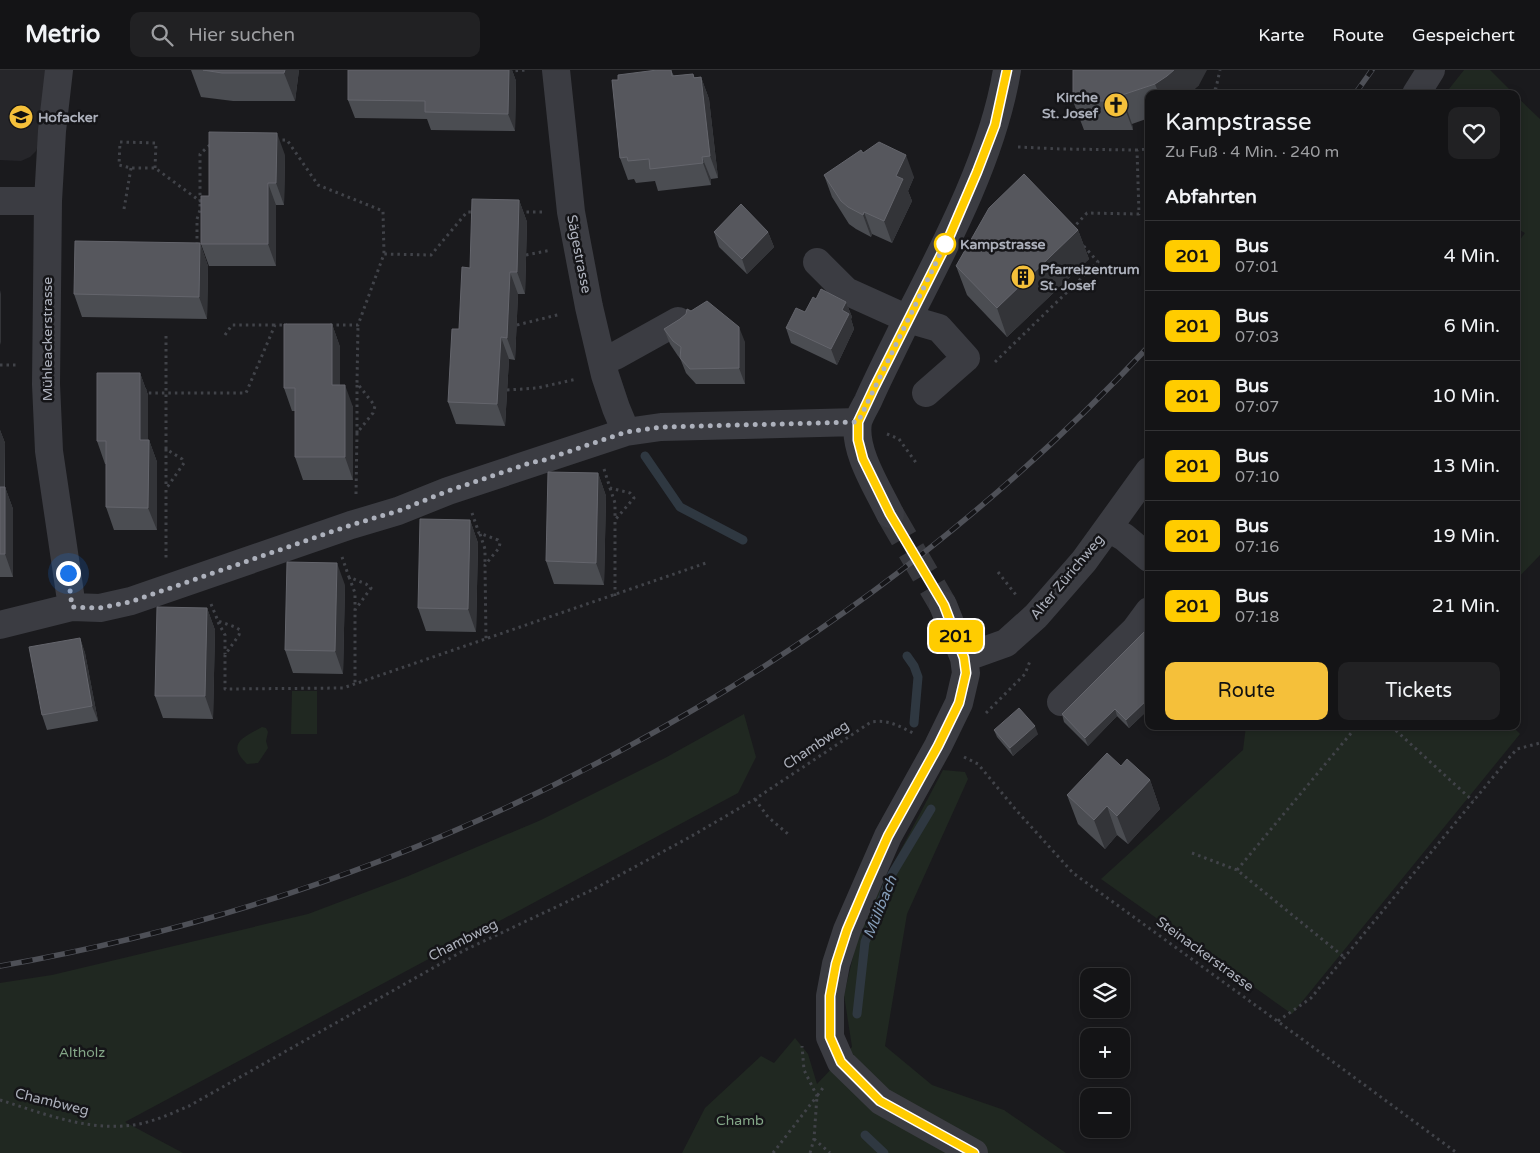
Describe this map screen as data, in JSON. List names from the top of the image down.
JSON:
{
  "streets": {
    "street": ["Sägestrasse", "Mühleackerstrasse", "Alter Zürichweg"],
    "path": ["Chambweg", "Steinackerstrasse"]
  },
  "water": ["Mülibach"],
  "parks": ["Altholz", "Chamb"],
  "places": {
    "church": ["Kirche St. Josef"],
    "school or university": ["Hofacker"],
    "other": ["Kampstrasse"],
    "building": ["Pfarreizentrum St. Josef"]
  },
  "lines": ["bus line 201"],
  "page": {
    "header": "Metrio",
    "search": "Hier suchen",
    "nav": ["Karte", "Route", "Gespeichert"],
    "on_map": "201",
    "heading": [
      ["Kampstrasse", "Zu Fuß · 4 Min. · 240 m"],
      "Abfahrten"
    ],
    "list": [
      {
        "mark": "201",
        "name": "Bus",
        "note": "07:01",
        "value": "4 Min."
      },
      {
        "mark": "201",
        "name": "Bus",
        "note": "07:03",
        "value": "6 Min."
      },
      {
        "mark": "201",
        "name": "Bus",
        "note": "07:07",
        "value": "10 Min."
      },
      {
        "mark": "201",
        "name": "Bus",
        "note": "07:10",
        "value": "13 Min."
      },
      {
        "mark": "201",
        "name": "Bus",
        "note": "07:16",
        "value": "19 Min."
      },
      {
        "mark": "201",
        "name": "Bus",
        "note": "07:18",
        "value": "21 Min."
      }
    ],
    "buttons": ["Route", "Tickets"],
    "map_buttons": ["+", "−"]
  }
}
